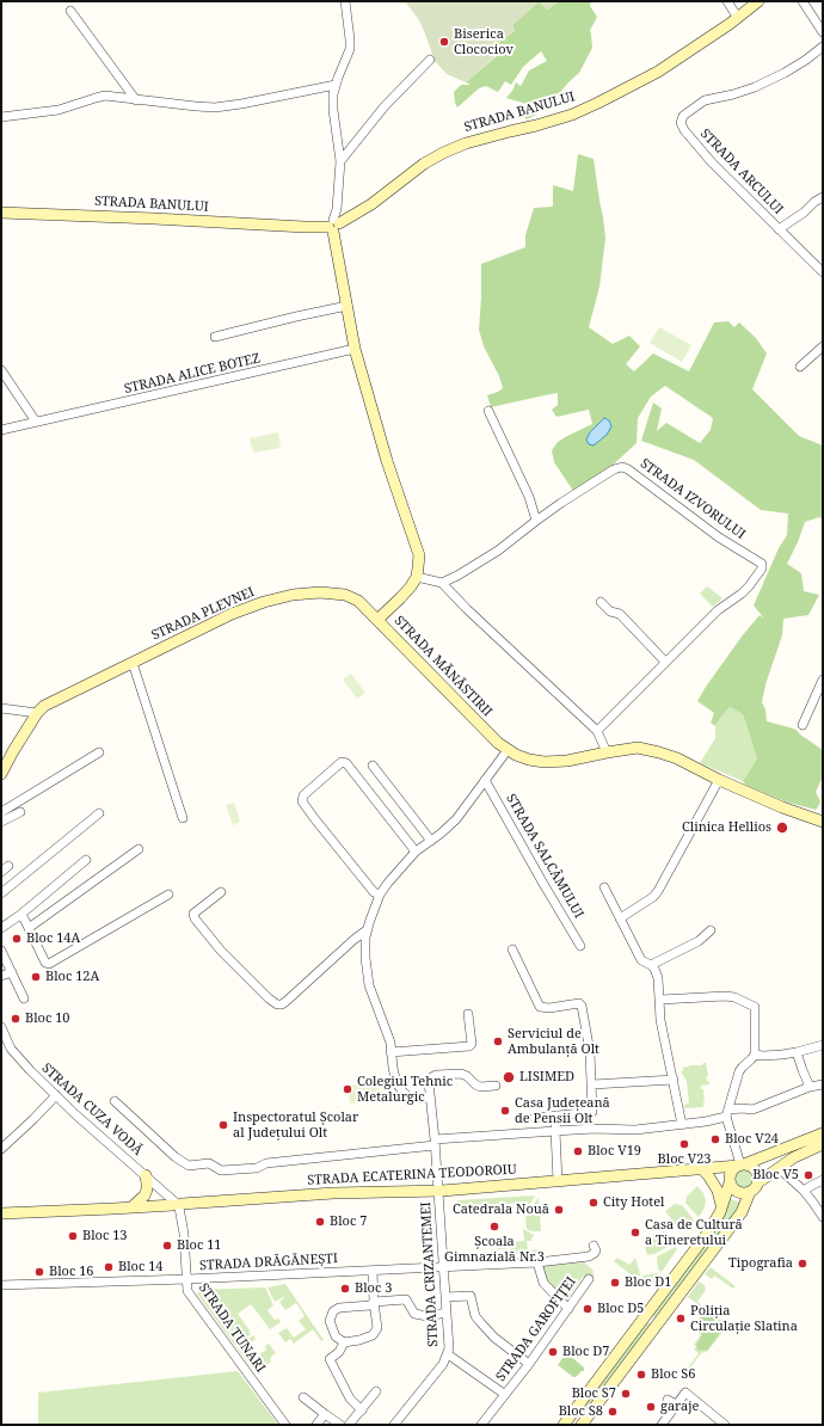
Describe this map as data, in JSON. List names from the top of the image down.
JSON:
{
  "streets": {
    "street": [
      "STRADA BANULUI",
      "STRADA ARCULUI",
      "STRADA ALICE BOTEZ",
      "STRADA IZVORULUI",
      "STRADA PLEVNEI",
      "STRADA MĂNĂSTIRII",
      "STRADA SALCÂMULUI",
      "STRADA CUZA VODĂ",
      "STRADA ECATERINA TEODOROIU",
      "STRADA DRĂGĂNEȘTI",
      "STRADA CRIZANTEMEI",
      "STRADA TUNARI",
      "STRADA GAROFIȚEI"
    ]
  },
  "crossings": [
    ["STRADA PLEVNEI", "STRADA MĂNĂSTIRII"],
    ["STRADA CUZA VODĂ", "STRADA ECATERINA TEODOROIU"],
    ["STRADA CUZA VODĂ", "STRADA TUNARI"],
    ["STRADA ECATERINA TEODOROIU", "STRADA CRIZANTEMEI"],
    ["STRADA ECATERINA TEODOROIU", "STRADA TUNARI"],
    ["STRADA DRĂGĂNEȘTI", "STRADA CRIZANTEMEI"],
    ["STRADA DRĂGĂNEȘTI", "STRADA TUNARI"],
    ["STRADA CRIZANTEMEI", "STRADA GAROFIȚEI"]
  ],
  "places": [
    "Biserica Clocociov",
    "Clinica Hellios",
    "Bloc 14A",
    "Bloc 12A",
    "Bloc 10",
    "Serviciul de Ambulanță Olt",
    "LISIMED",
    "Colegiul Tehnic Metalurgic",
    "Casa Județeană de Pensii Olt",
    "Inspectoratul Școlar al Județului Olt",
    "Bloc V24",
    "Bloc V23",
    "Bloc V19",
    "Bloc V5",
    "City Hotel",
    "Catedrala Nouă",
    "Bloc 7",
    "Școala Gimnazială Nr.3",
    "Casa de Cultură a Tineretului",
    "Bloc 13",
    "Bloc 11",
    "Tipografia",
    "Bloc 14",
    "Bloc 16",
    "Bloc D1",
    "Bloc 3",
    "Bloc D5",
    "Poliția Circulație Slatina",
    "Bloc D7",
    "Bloc S6",
    "Bloc S7",
    "garaje",
    "Bloc S8"
  ]
}
